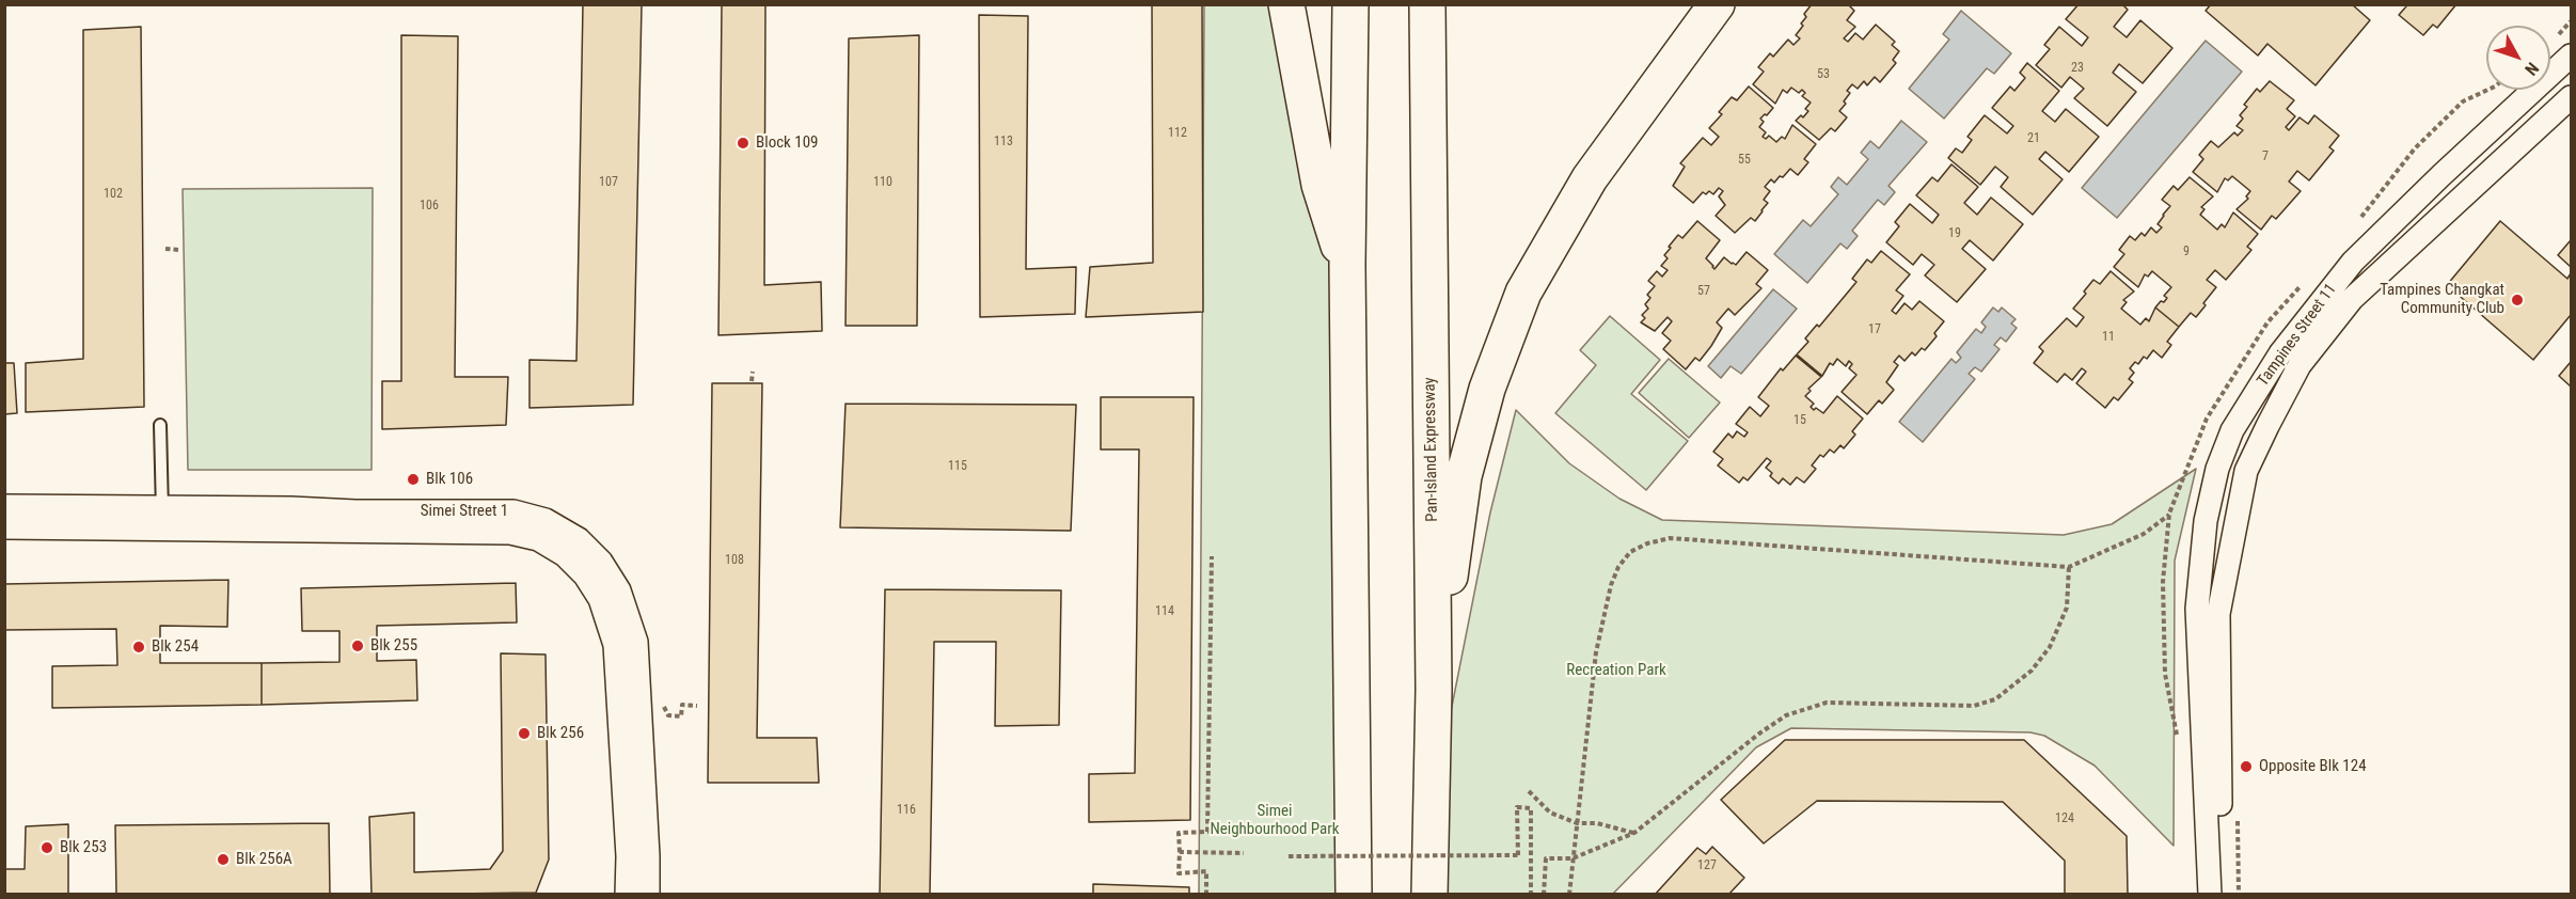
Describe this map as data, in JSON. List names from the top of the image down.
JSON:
{
  "streets": {
    "highway": ["Pan-Island Expressway"],
    "street": ["Tampines Street 11", "Simei Street 1"]
  },
  "parks": ["Recreation Park", "Simei Neighbourhood Park"],
  "places": [
    "Block 109",
    "Tampines Changkat Community Club",
    "Blk 106",
    "Blk 255",
    "Blk 254",
    "Blk 256",
    "Opposite Blk 124",
    "Blk 253",
    "Blk 256A"
  ],
  "house_numbers": [
    "23",
    "53",
    "112",
    "21",
    "113",
    "7",
    "55",
    "107",
    "110",
    "102",
    "106",
    "19",
    "9",
    "57",
    "17",
    "11",
    "15",
    "115",
    "108",
    "114",
    "116",
    "124",
    "127"
  ],
  "north": "bottom right"
}
